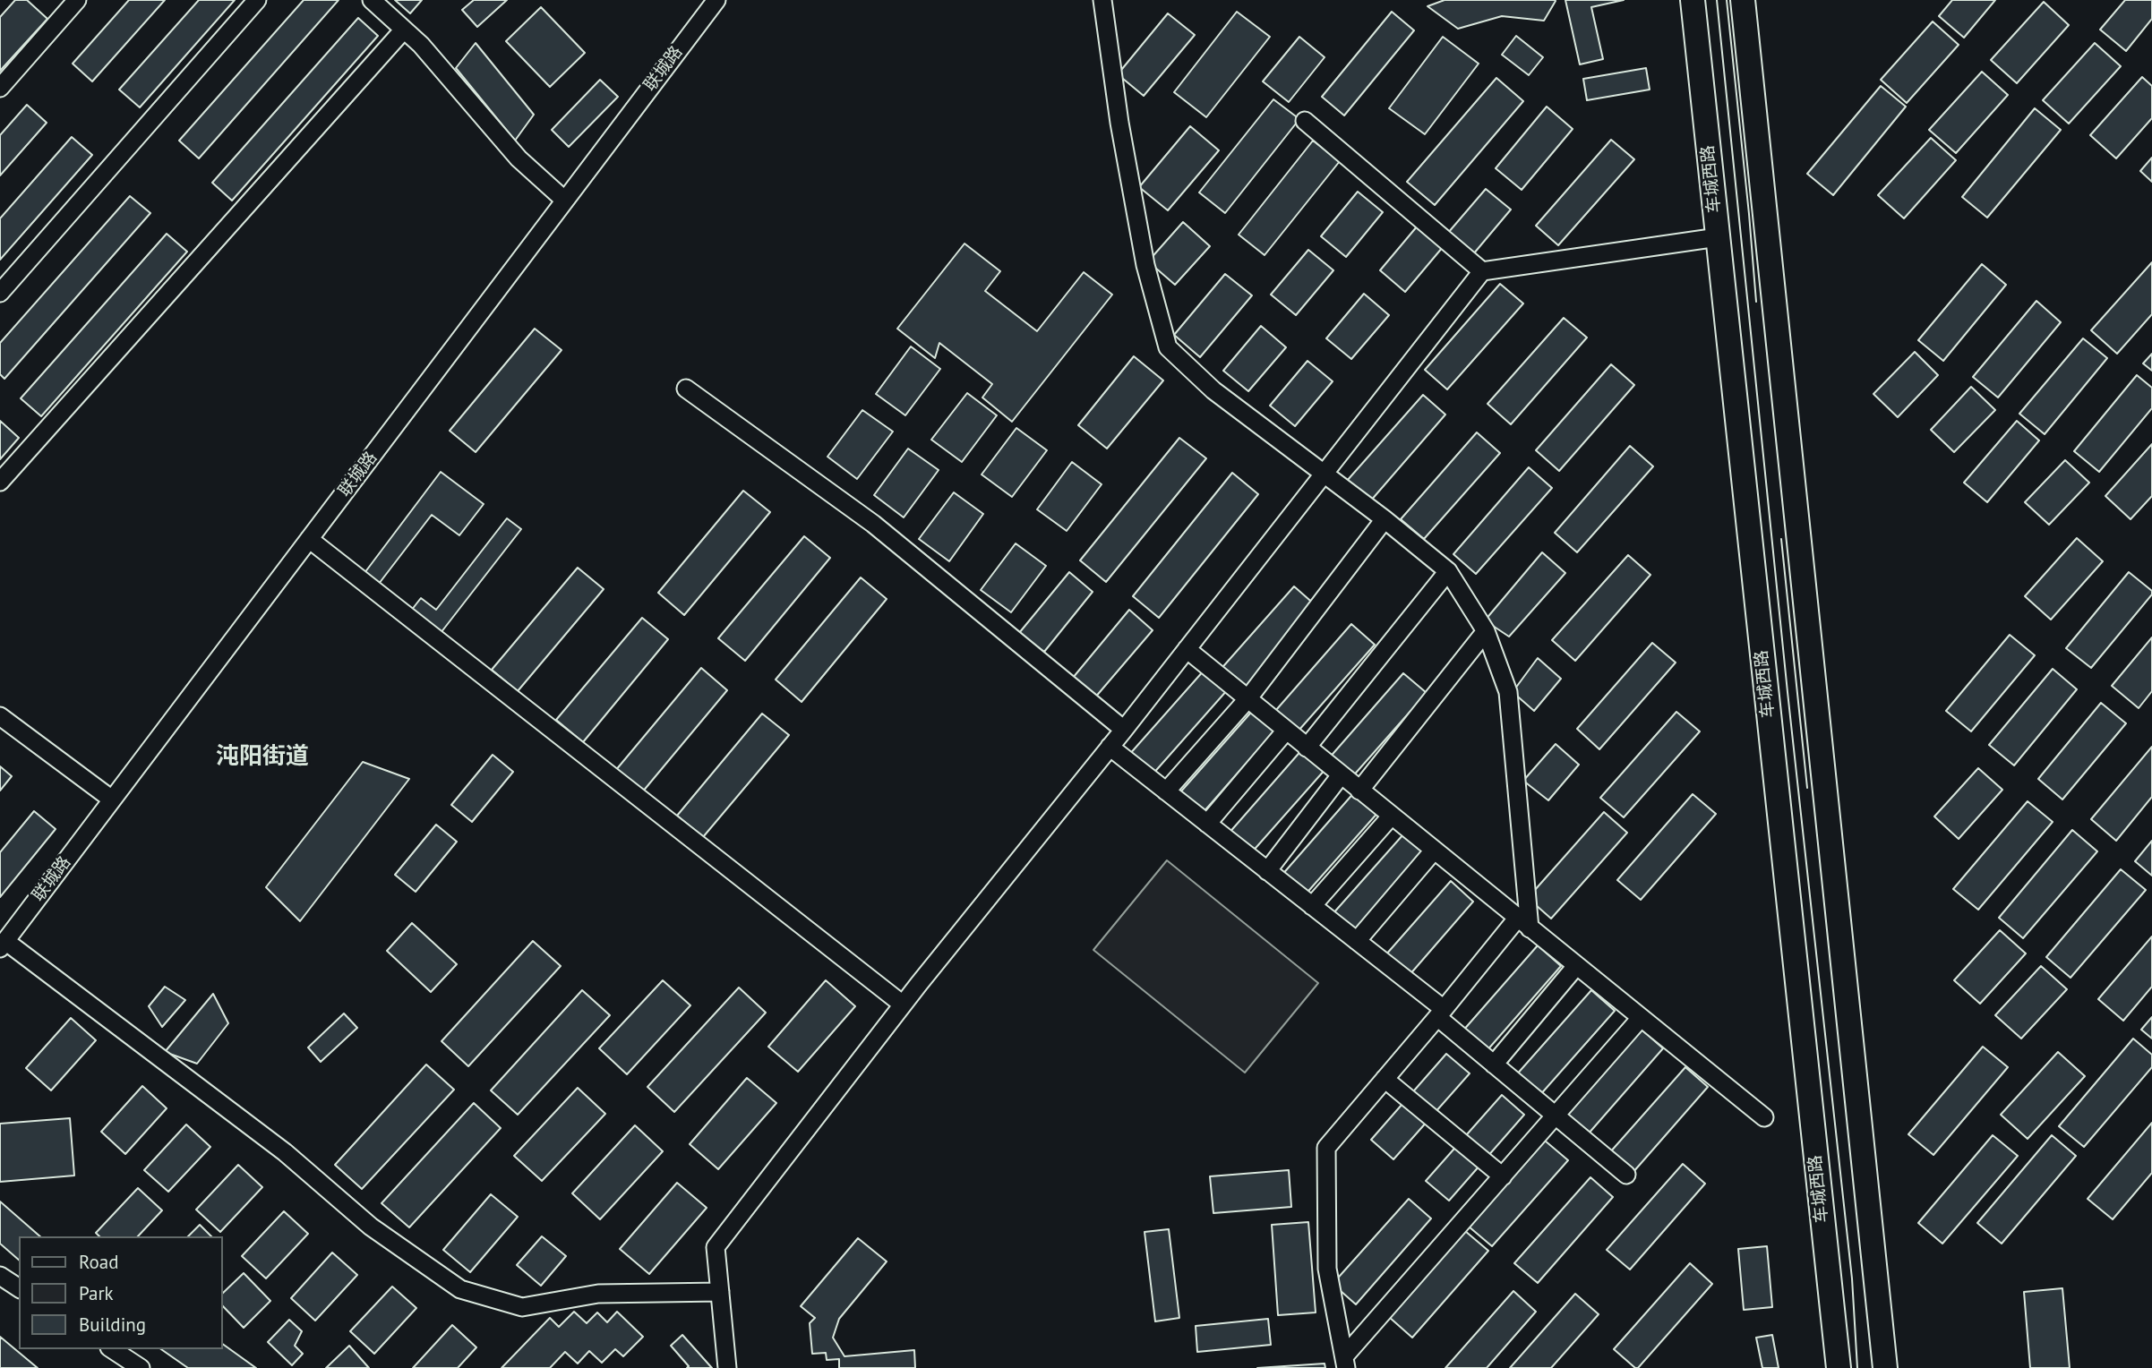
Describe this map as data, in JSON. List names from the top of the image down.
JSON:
{
  "streets": {
    "main road": ["车城西路"],
    "street": ["联城路"]
  },
  "districts": ["沌阳街道"],
  "legend": ["Road", "Park", "Building"]
}
